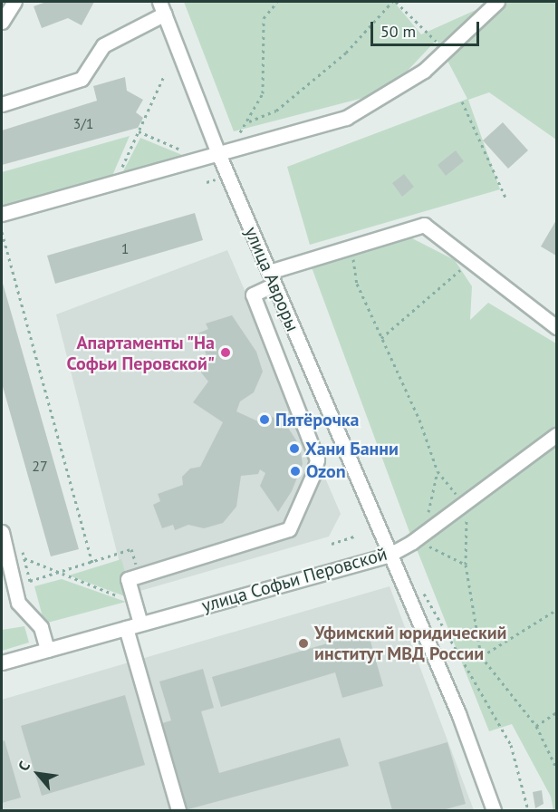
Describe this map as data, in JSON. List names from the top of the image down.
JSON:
{
  "streets": {
    "street": ["улица Авроры", "улица Софьи Перовской"]
  },
  "crossings": [
    ["улица Авроры", "улица Софьи Перовской"]
  ],
  "places": [
    "Апартаменты \"На Софьи Перовской\"",
    "Пятёрочка",
    "Хани Банни",
    "Ozon",
    "Уфимский юридический институт МВД России"
  ],
  "house_numbers": ["3/1", "1", "27"],
  "scale_bar": "50 m",
  "north": "top left"
}
